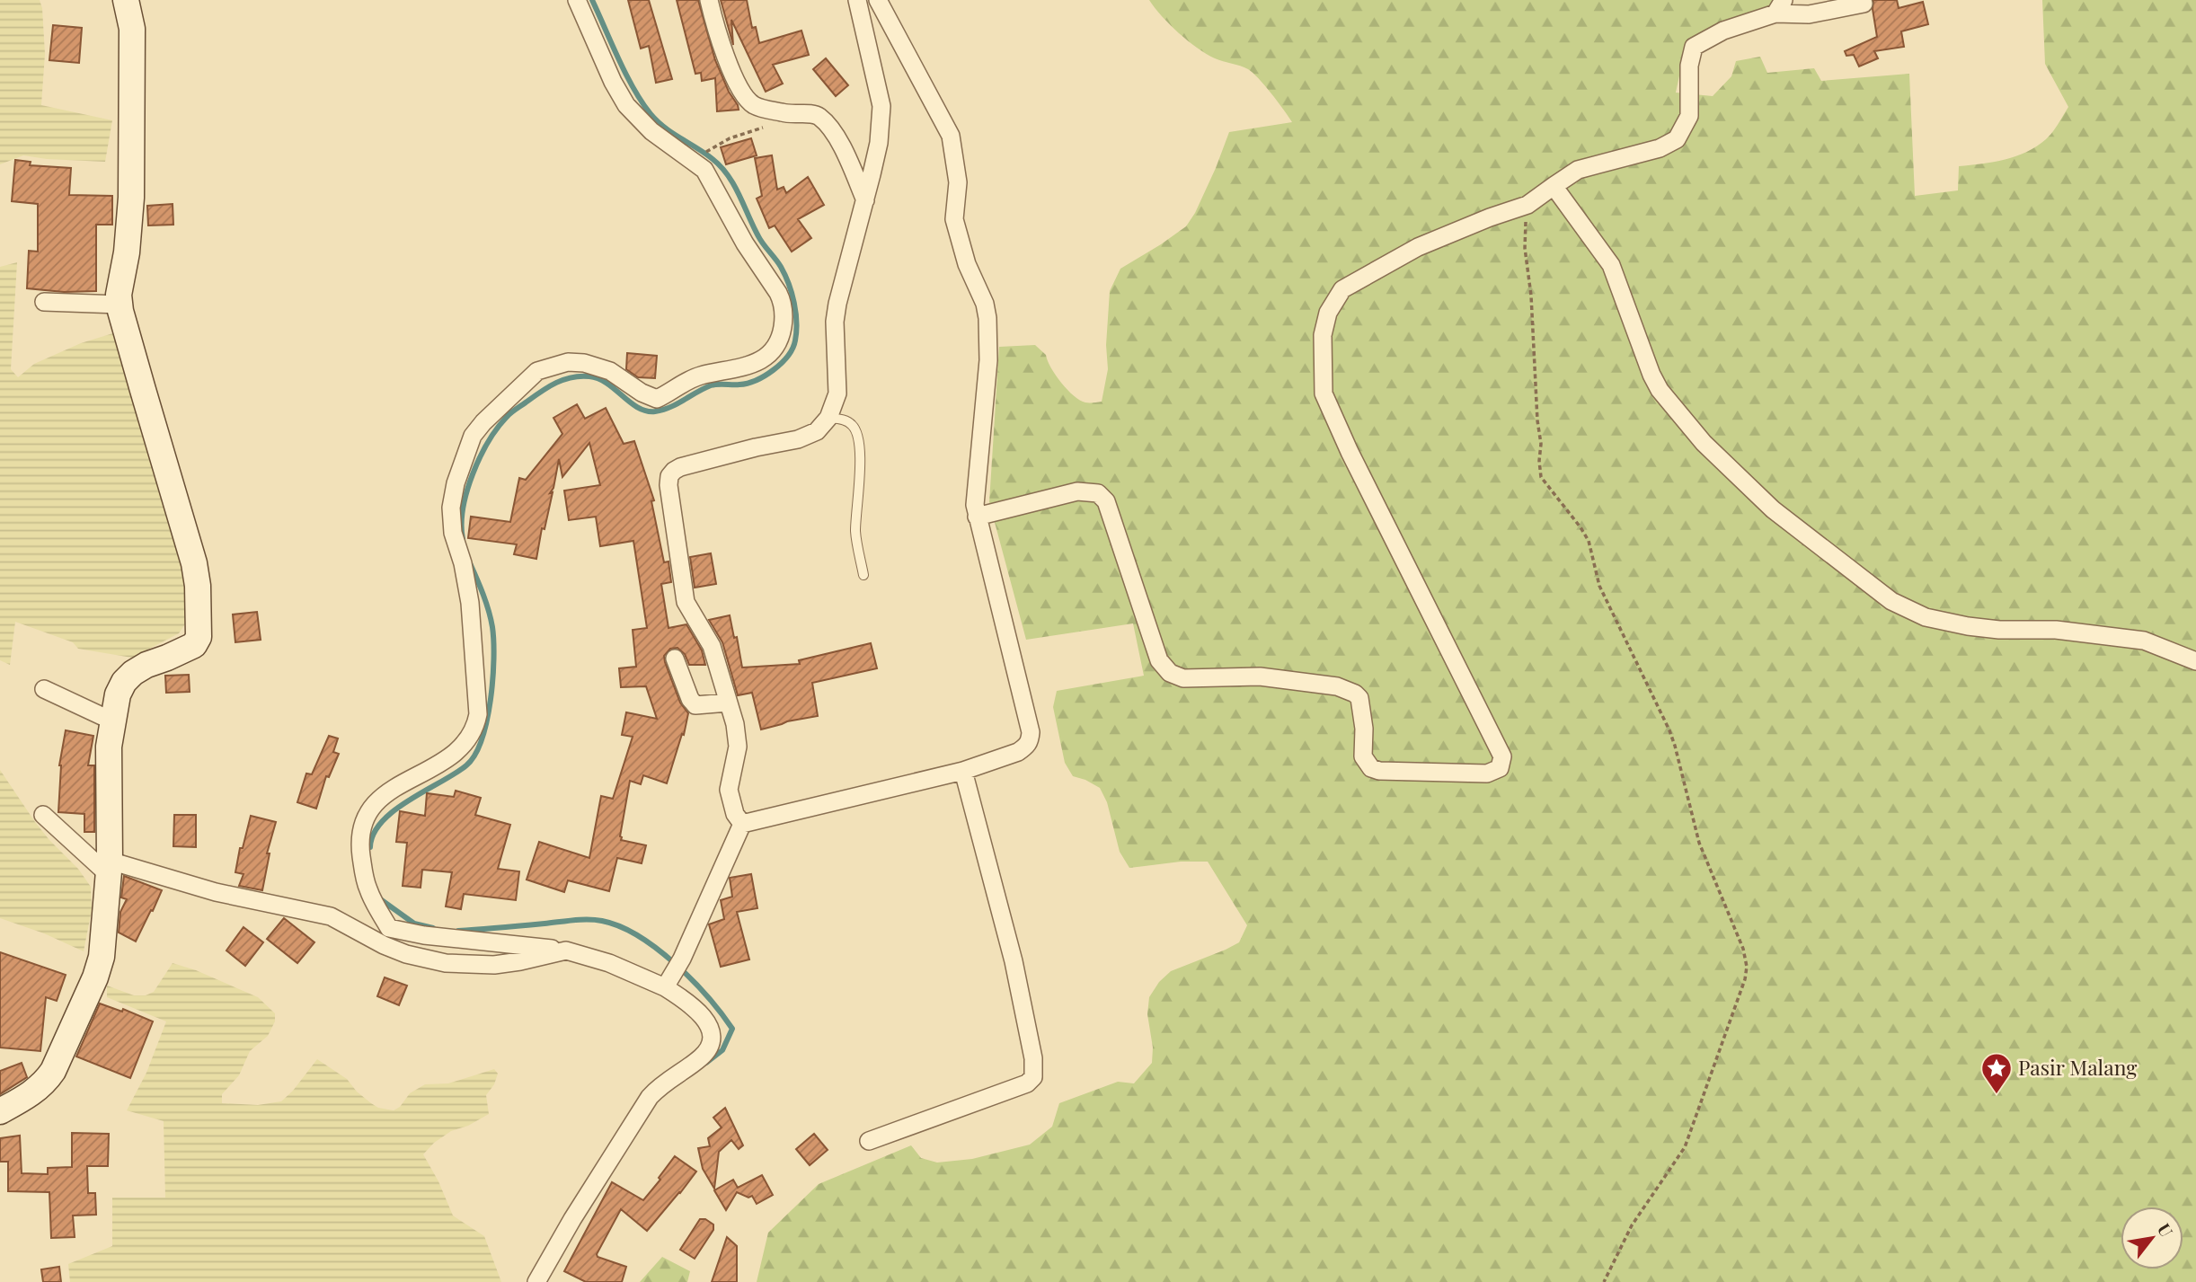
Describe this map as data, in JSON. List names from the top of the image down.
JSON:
{
  "places": {
    "place": ["Pasir Malang"]
  },
  "north": "top right"
}
